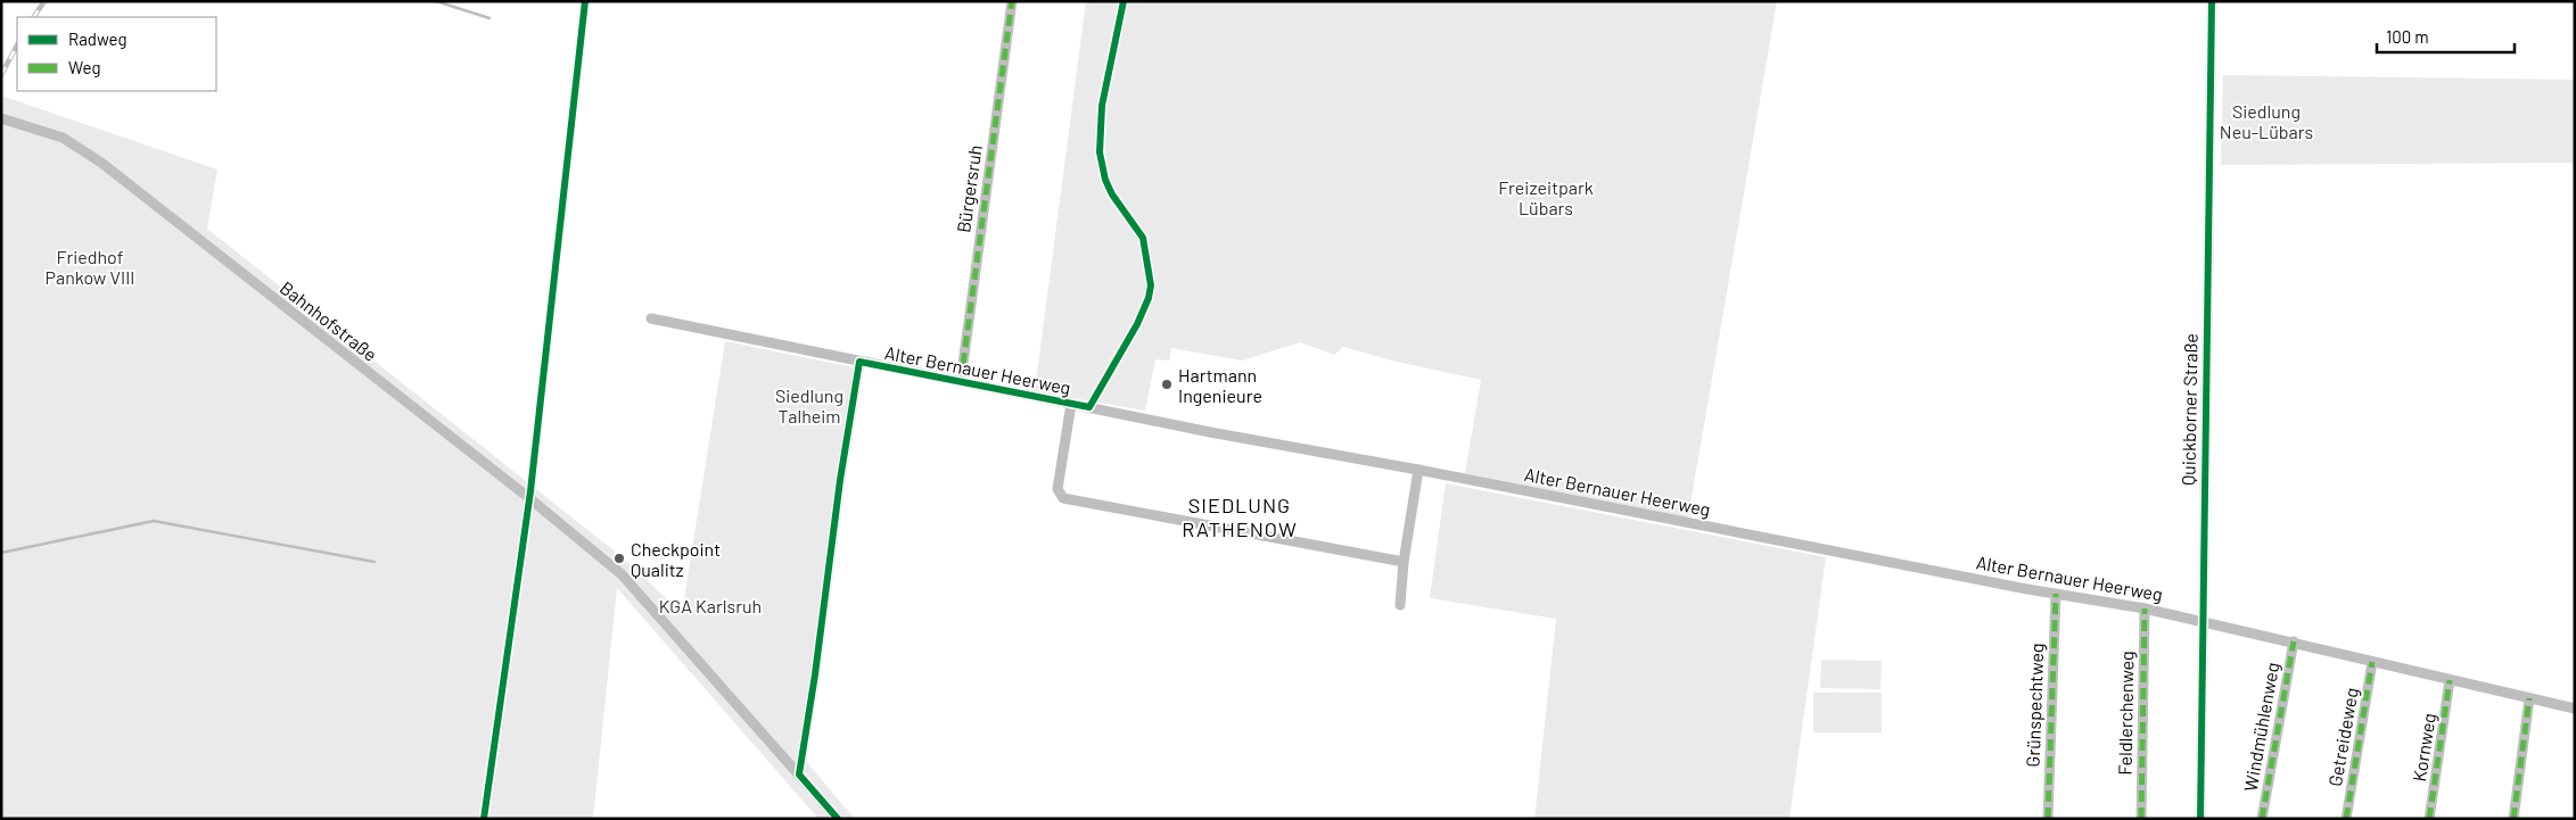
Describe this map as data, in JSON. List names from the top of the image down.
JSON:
{
  "streets": {
    "street": [
      "Bürgersruh",
      "Bahnhofstraße",
      "Alter Bernauer Heerweg",
      "Quickborner Straße",
      "Grünspechtweg",
      "Feldlerchenweg",
      "Windmühlenweg",
      "Getreideweg",
      "Kornweg"
    ]
  },
  "crossings": [
    ["Bürgersruh", "Alter Bernauer Heerweg"],
    ["Alter Bernauer Heerweg", "Quickborner Straße"],
    ["Alter Bernauer Heerweg", "Grünspechtweg"],
    ["Alter Bernauer Heerweg", "Feldlerchenweg"],
    ["Alter Bernauer Heerweg", "Windmühlenweg"],
    ["Alter Bernauer Heerweg", "Getreideweg"],
    ["Alter Bernauer Heerweg", "Kornweg"]
  ],
  "districts": ["SIEDLUNG RATHENOW"],
  "parks": [
    "Siedlung Neu-Lübars",
    "Freizeitpark Lübars",
    "Friedhof Pankow VIII",
    "Siedlung Talheim",
    "KGA Karlsruh"
  ],
  "places": ["Hartmann Ingenieure", "Checkpoint Qualitz"],
  "legend": ["Radweg", "Weg"],
  "scale_bar": "100 m"
}
